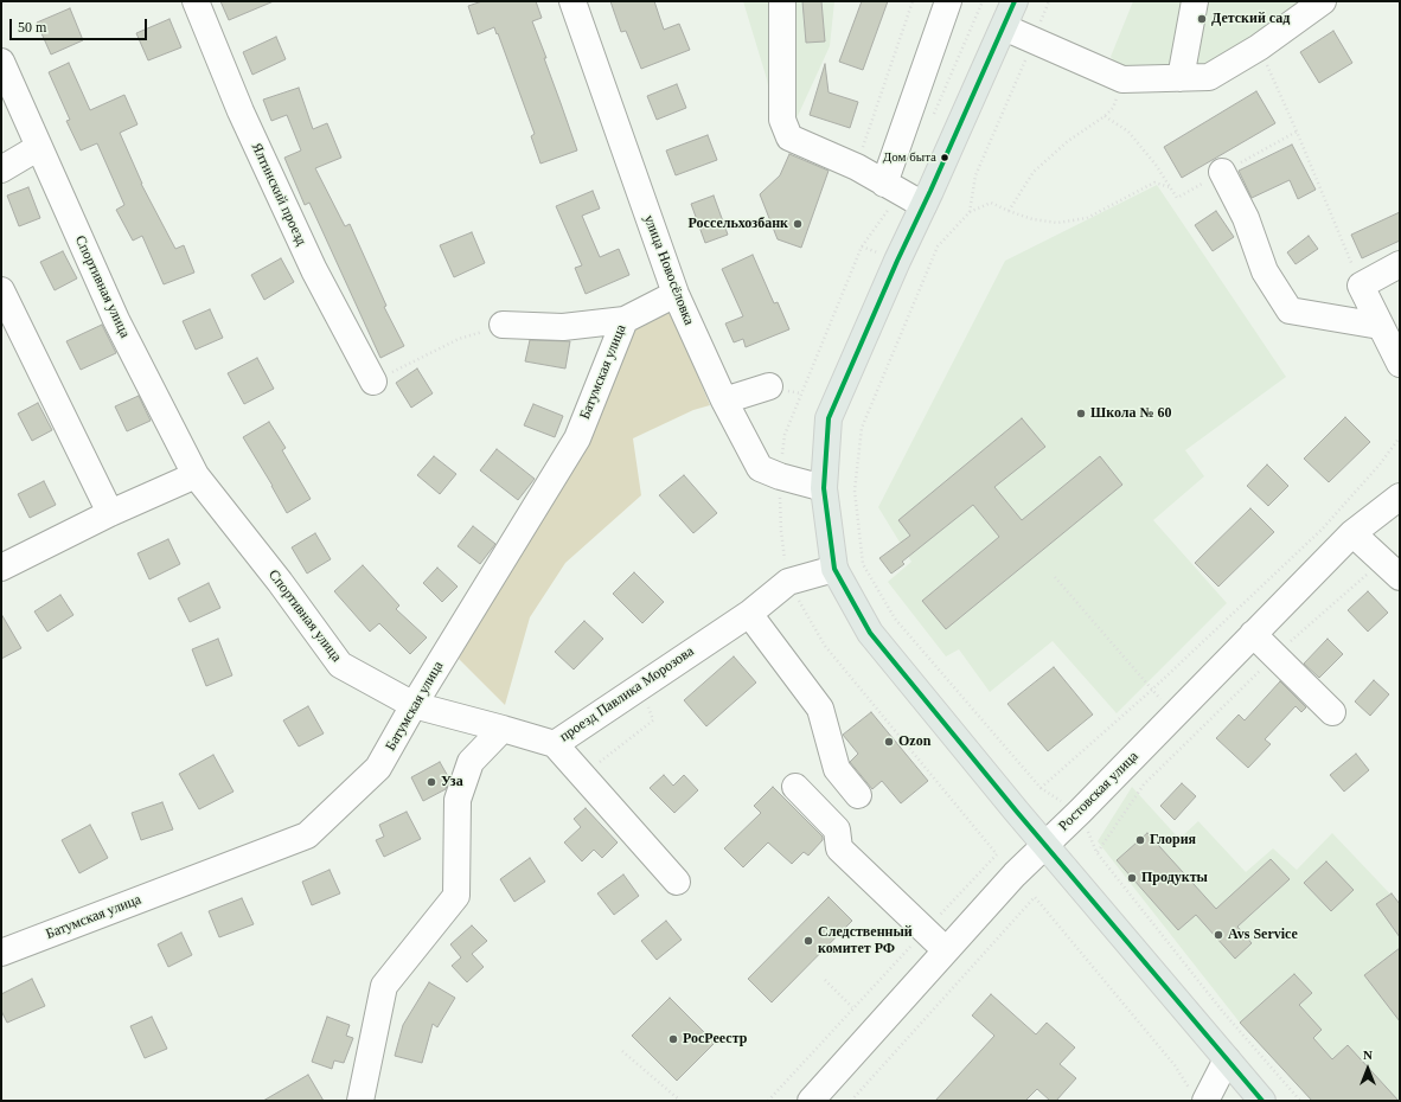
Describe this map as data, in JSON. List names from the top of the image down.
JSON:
{
  "streets": {
    "street": [
      "Ялтинский проезд",
      "улица Новосёловка",
      "Спортивная улица",
      "Батумская улица",
      "проезд Павлика Морозова",
      "Ростовская улица"
    ]
  },
  "crossings": [
    ["улица Новосёловка", "Батумская улица"],
    ["Спортивная улица", "Батумская улица"],
    ["Спортивная улица", "проезд Павлика Морозова"]
  ],
  "places": [
    "Детский сад",
    "Дом быта",
    "Россельхозбанк",
    "Школа № 60",
    "Ozon",
    "Уза",
    "Глория",
    "Продукты",
    "Avs Service",
    "Следственный комитет РФ",
    "РосРеестр"
  ],
  "scale_bar": "50 m",
  "north": "top"
}
